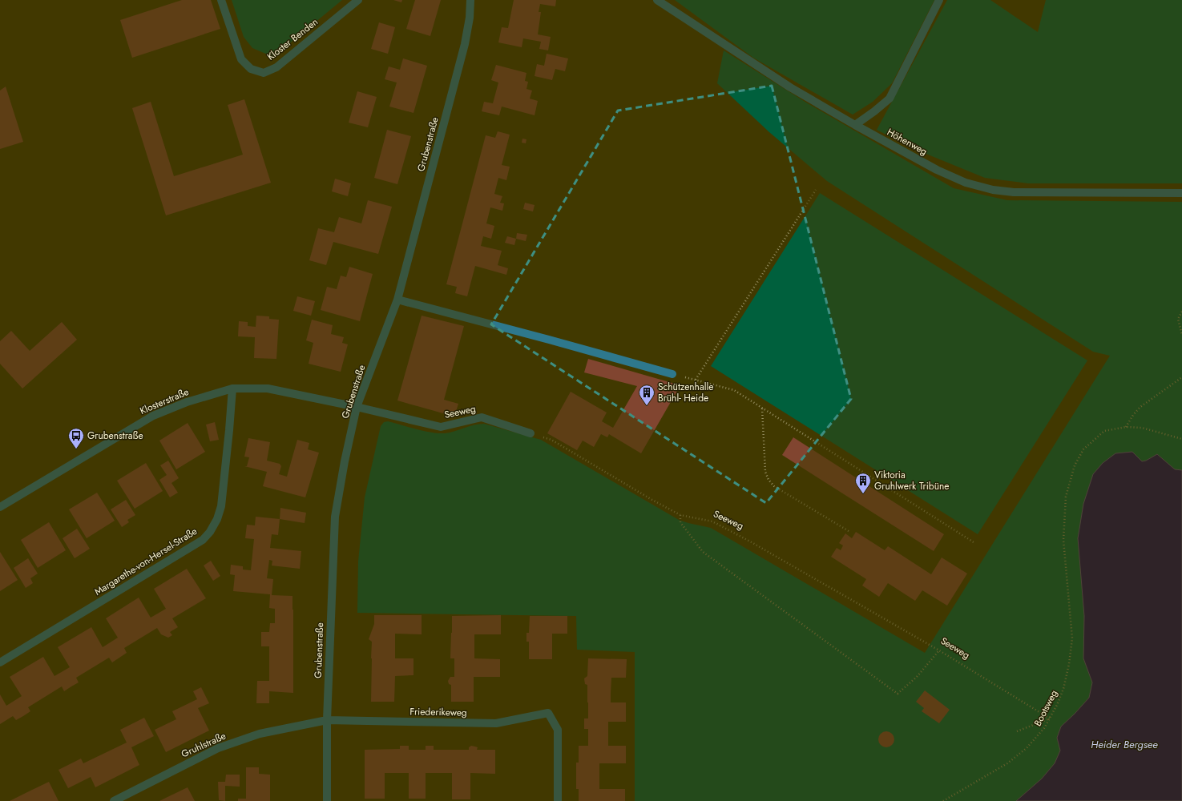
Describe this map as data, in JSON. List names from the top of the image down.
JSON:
{
  "streets": {
    "street": [
      "Kloster Benden",
      "Höhenweg",
      "Grubenstraße",
      "Klosterstraße",
      "Seeweg",
      "Margarethe-von-Hersel-Straße",
      "Friederikeweg",
      "Gruhlstraße"
    ],
    "path": ["Bootsweg"]
  },
  "crossings": [
    ["Grubenstraße", "Klosterstraße"],
    ["Grubenstraße", "Seeweg"],
    ["Grubenstraße", "Friederikeweg"],
    ["Grubenstraße", "Gruhlstraße"],
    ["Klosterstraße", "Seeweg"],
    ["Klosterstraße", "Margarethe-von-Hersel-Straße"],
    ["Seeweg", "Bootsweg"],
    ["Friederikeweg", "Gruhlstraße"]
  ],
  "water": ["Heider Bergsee"],
  "places": {
    "building": ["Schützenhalle Brühl- Heide", "Viktoria Gruhlwerk Tribüne"],
    "bus stop": ["Grubenstraße"]
  }
}
